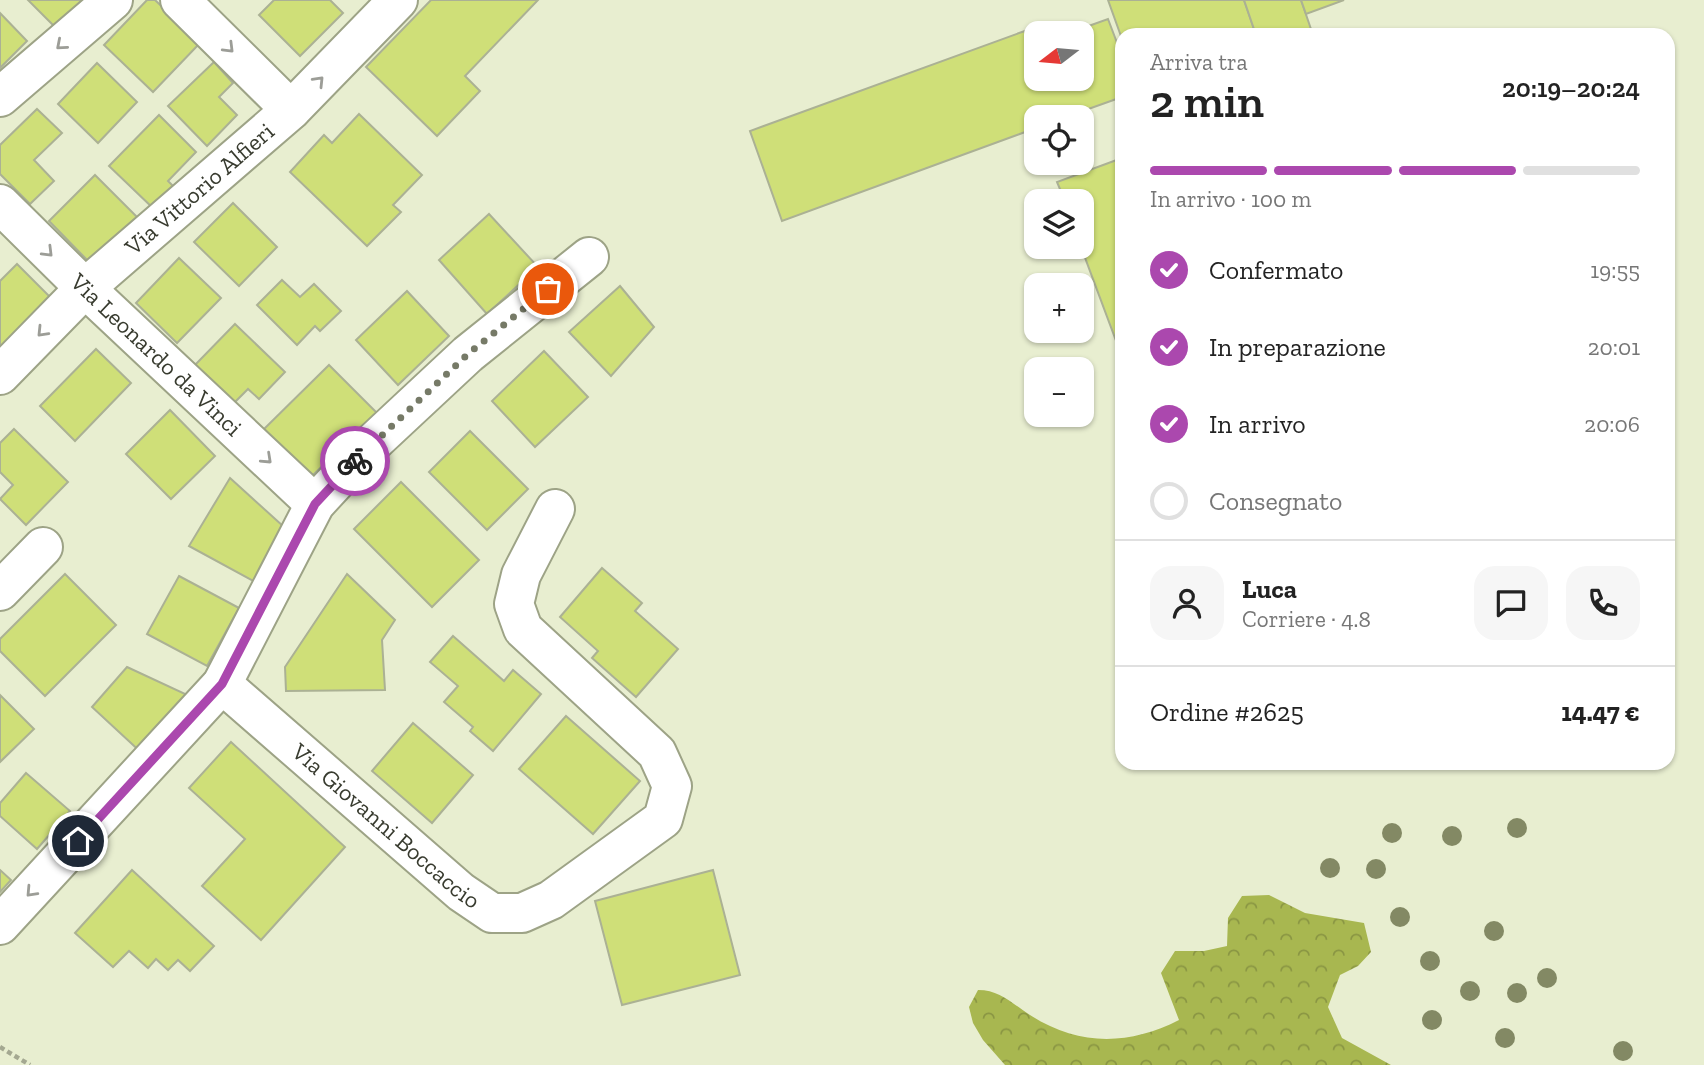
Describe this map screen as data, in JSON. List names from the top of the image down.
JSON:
{
  "streets": {
    "street": ["Via Vittorio Alfieri", "Via Leonardo da Vinci", "Via Giovanni Boccaccio"]
  },
  "crossings": [
    ["Via Vittorio Alfieri", "Via Leonardo da Vinci"]
  ],
  "north": "left",
  "page": {
    "map_buttons": ["+", "−"],
    "heading": ["2 min", "Arriva tra", "20:19–20:24"],
    "panel": [
      "Luca",
      "Corriere · 4.8",
      "Ordine #2625",
      "14.47 €"
    ],
    "bar": "In arrivo · 100 m",
    "list": [
      ["Confermato", "19:55"],
      ["In preparazione", "20:01"],
      ["In arrivo", "20:06"],
      "Consegnato"
    ]
  }
}
